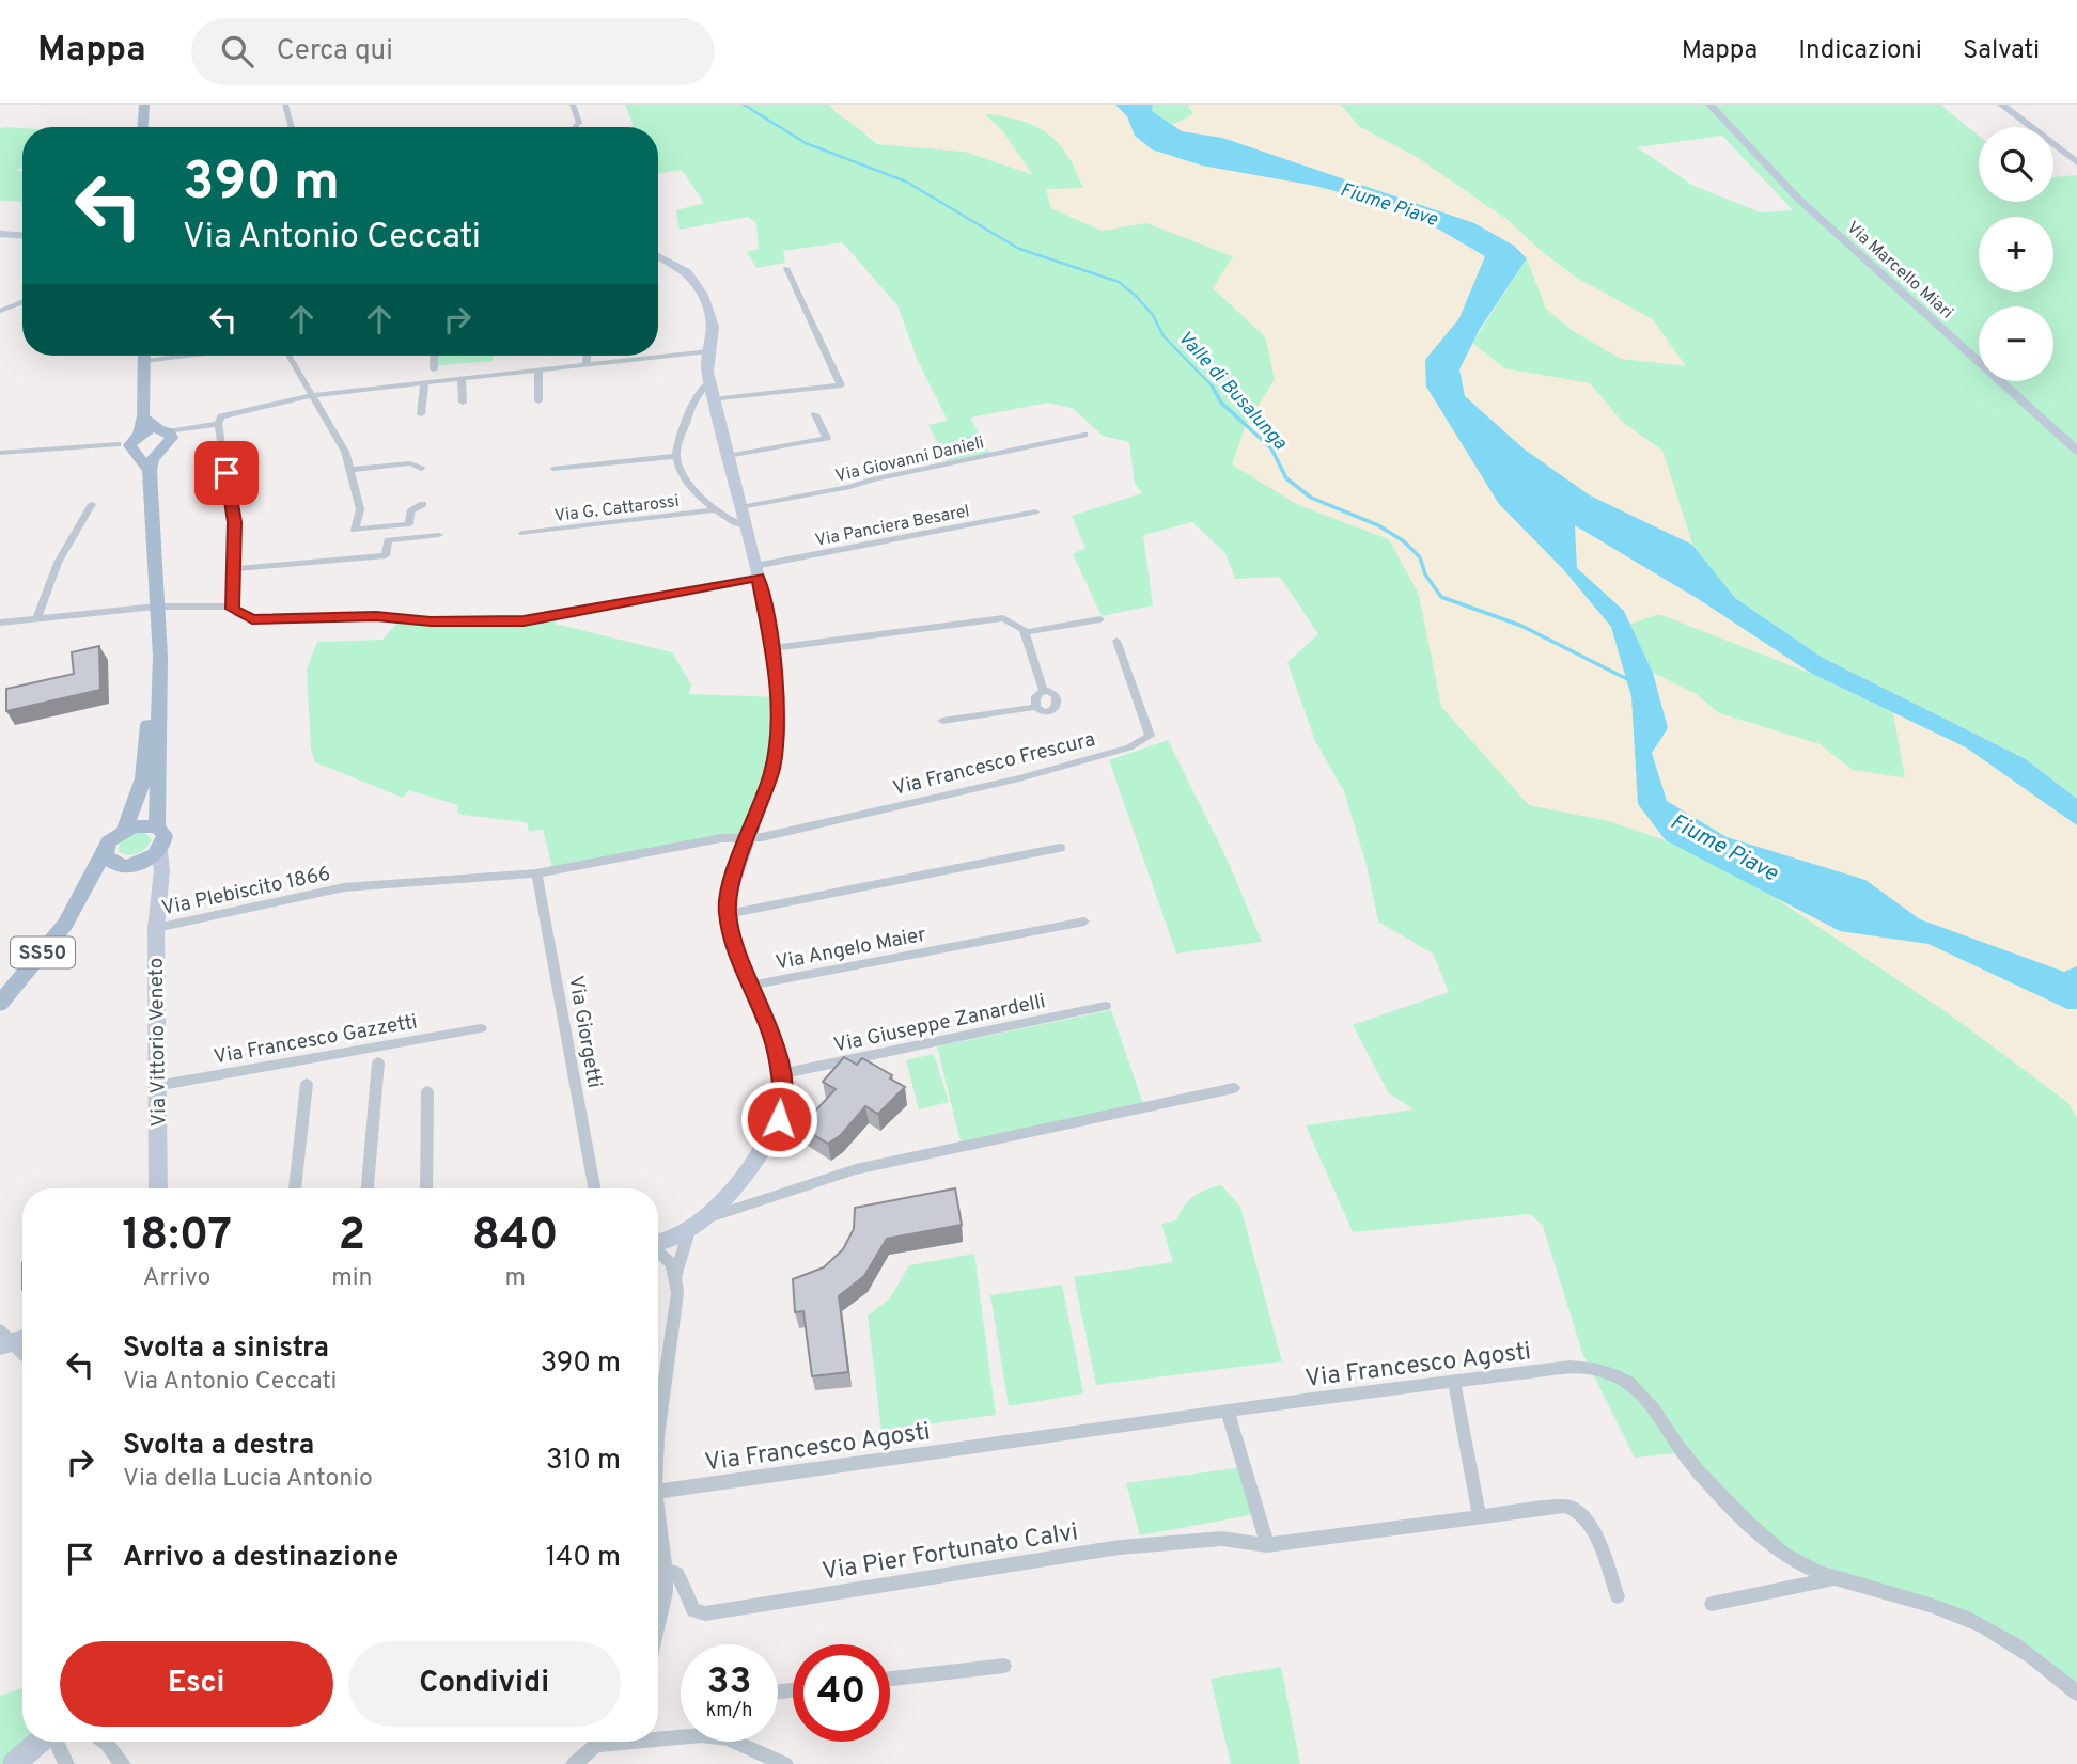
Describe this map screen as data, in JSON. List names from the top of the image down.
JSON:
{
  "streets": {
    "main road": ["SS50", "Via Vittorio Veneto"],
    "street": [
      "Via Marcello Miari",
      "Via Giovanni Danieli",
      "Via G. Cattarossi",
      "Via Panciera Besarel",
      "Via Francesco Frescura",
      "Via Plebiscito 1866",
      "Via Angelo Maier",
      "Via Giuseppe Zanardelli",
      "Via Giorgetti",
      "Via Francesco Gazzetti",
      "Via Francesco Agosti",
      "Via Pier Fortunato Calvi"
    ]
  },
  "crossings": [
    ["Via Francesco Frescura", "Via Plebiscito 1866"],
    ["Via Plebiscito 1866", "Via Giorgetti"],
    ["Via Plebiscito 1866", "Via Vittorio Veneto"],
    ["Via Francesco Gazzetti", "Via Vittorio Veneto"]
  ],
  "water": ["Fiume Piave", "Valle di Busalunga"],
  "page": {
    "header": "Mappa",
    "search": "Cerca qui",
    "nav": ["Mappa", "Indicazioni", "Salvati"],
    "map_buttons": ["+", "−"],
    "turn": ["390 m", "Via Antonio Ceccati"],
    "eta": [
      "18:07",
      "Arrivo",
      "2",
      "min",
      "840",
      "m"
    ],
    "list": [
      {
        "name": "Svolta a sinistra",
        "note": "Via Antonio Ceccati",
        "value": "390 m"
      },
      {
        "name": "Svolta a destra",
        "note": "Via della Lucia Antonio",
        "value": "310 m"
      },
      {
        "name": "Arrivo a destinazione",
        "value": "140 m"
      }
    ],
    "buttons": ["Esci", "Condividi"],
    "speed": "33 km/h",
    "limit": "40"
  }
}
